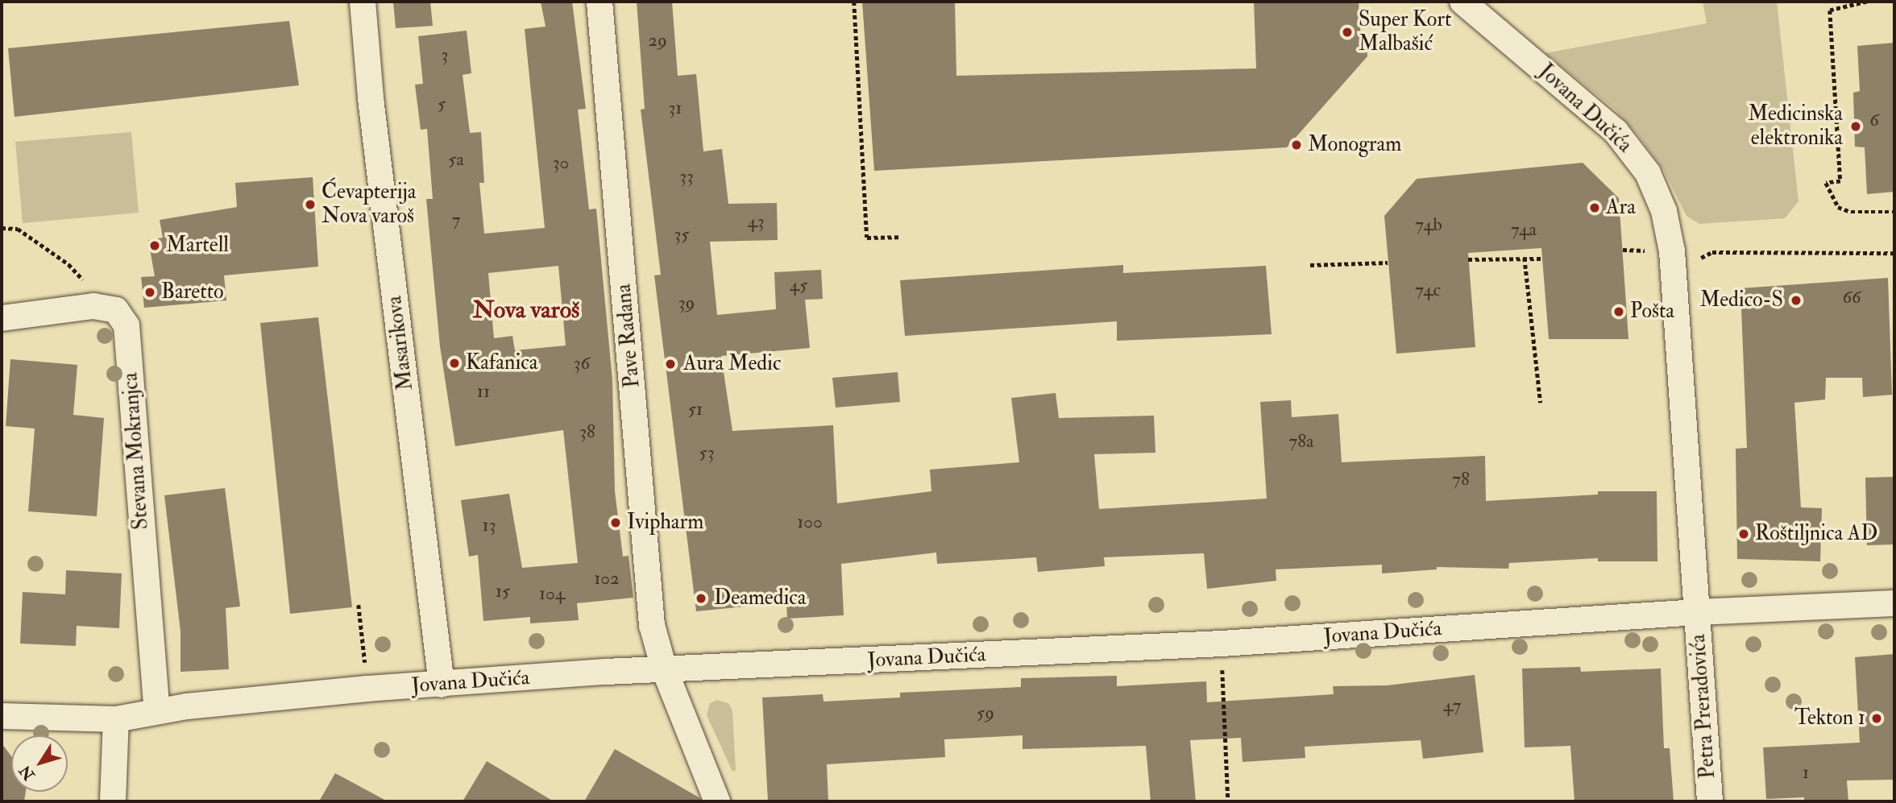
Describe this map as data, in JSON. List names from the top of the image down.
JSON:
{
  "streets": {
    "street": [
      "Jovana Dučića",
      "Pave Radana",
      "Masarikova",
      "Stevana Mokranjca",
      "Petra Preradovića"
    ]
  },
  "crossings": [
    ["Jovana Dučića", "Pave Radana"],
    ["Jovana Dučića", "Masarikova"],
    ["Jovana Dučića", "Stevana Mokranjca"],
    ["Jovana Dučića", "Petra Preradovića"]
  ],
  "districts": ["Nova varoš"],
  "places": [
    "Super Kort Malbašić",
    "Medicinska elektronika",
    "Monogram",
    "Ćevapterija Nova varoš",
    "Ara",
    "Martell",
    "Baretto",
    "Medico-S",
    "Pošta",
    "Kafanica",
    "Aura Medic",
    "Ivipharm",
    "Roštiljnica AD",
    "Deamedica",
    "Tekton 1"
  ],
  "house_numbers": [
    "29",
    "3",
    "5",
    "31",
    "6",
    "5a",
    "30",
    "33",
    "7",
    "43",
    "74b",
    "74a",
    "35",
    "45",
    "74c",
    "66",
    "39",
    "36",
    "11",
    "51",
    "38",
    "78a",
    "53",
    "78",
    "100",
    "13",
    "102",
    "15",
    "104",
    "47",
    "59",
    "1"
  ],
  "north": "bottom left"
}
